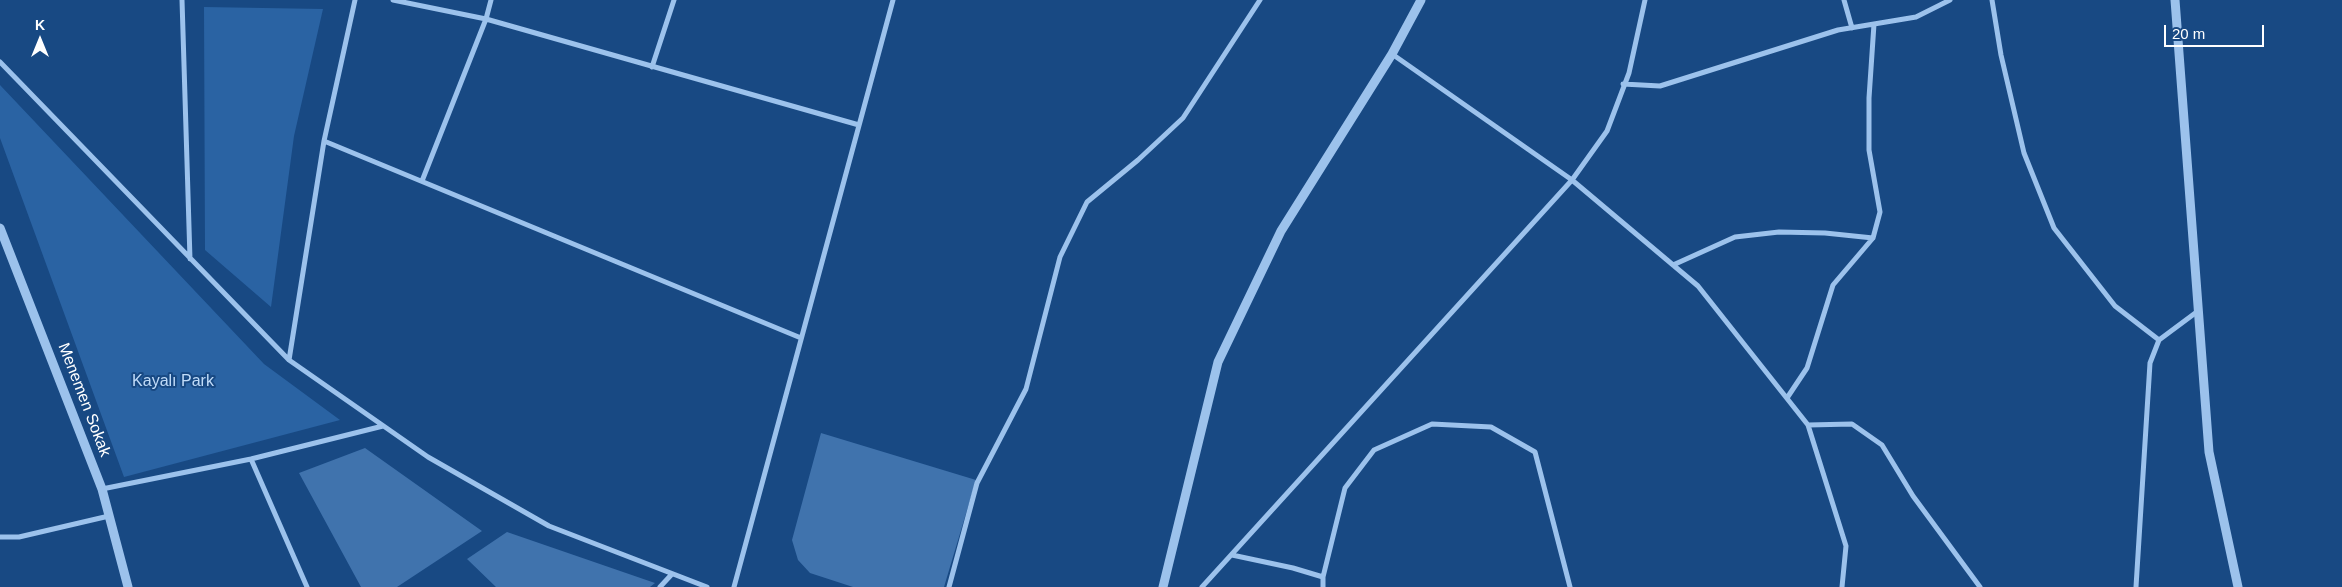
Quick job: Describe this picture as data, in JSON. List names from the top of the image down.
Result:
{
  "streets": {
    "street": ["Menemen Sokak"]
  },
  "parks": ["Kayalı Park"],
  "scale_bar": "20 m",
  "north": "top"
}
